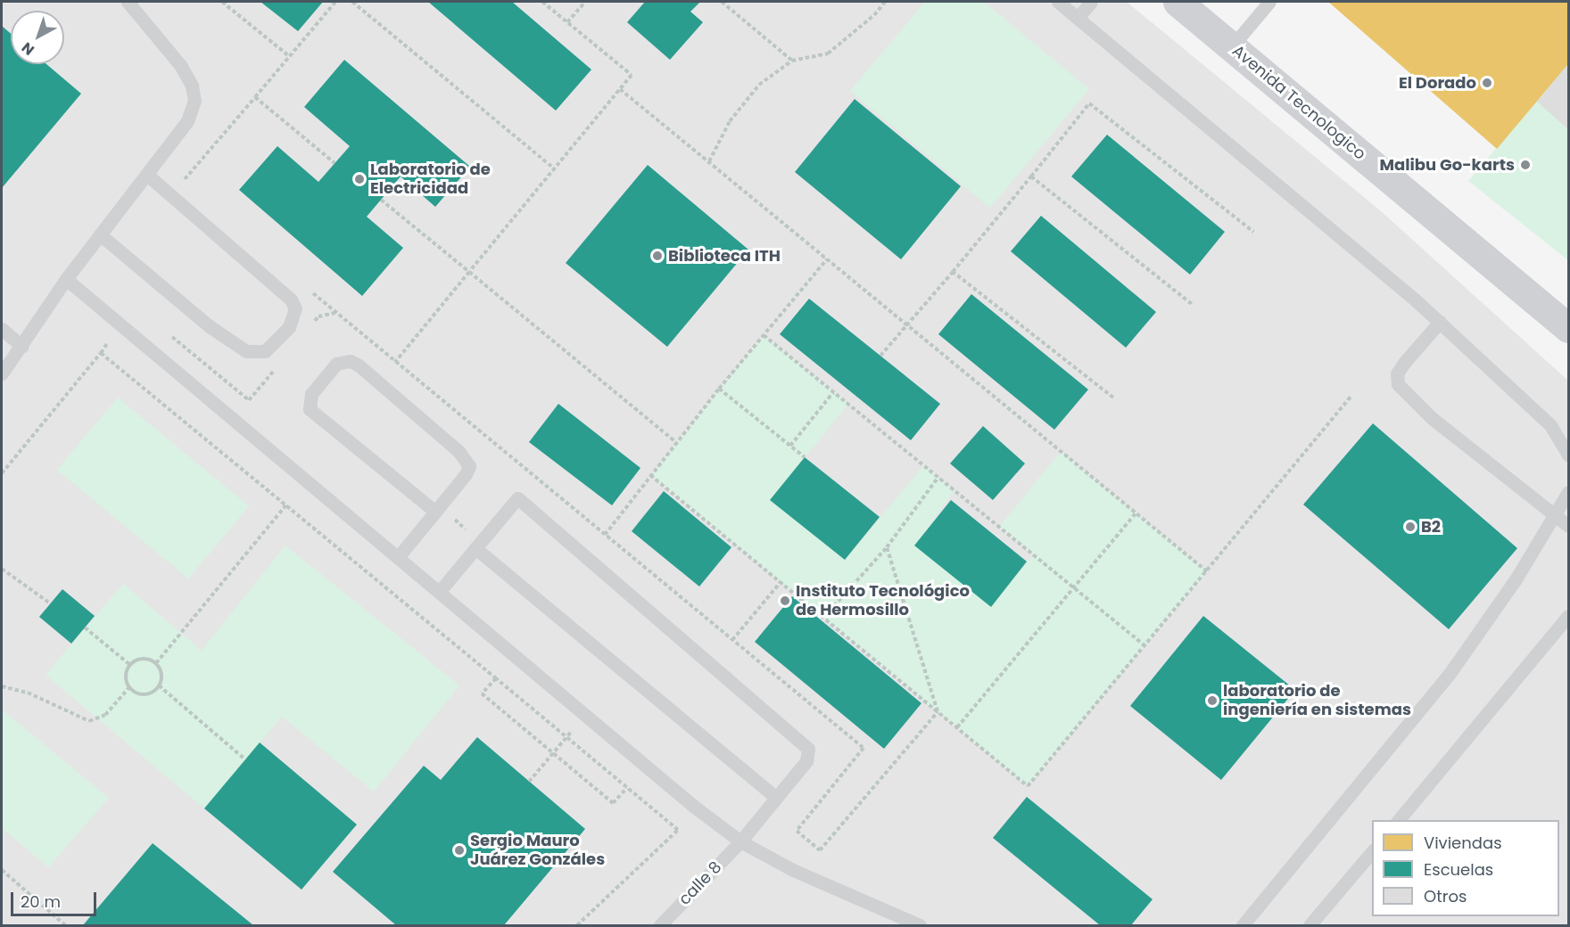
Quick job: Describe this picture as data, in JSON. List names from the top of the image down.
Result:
{
  "streets": {
    "street": ["Avenida Tecnologico"],
    "lane": ["calle 8"]
  },
  "places": [
    "El Dorado",
    "Malibu Go-karts",
    "Laboratorio de Electricidad",
    "Biblioteca ITH",
    "B2",
    "Instituto Tecnológico de Hermosillo",
    "laboratorio de ingeniería en sistemas",
    "Sergio Mauro Juárez Gonzáles"
  ],
  "legend": ["Viviendas", "Escuelas", "Otros"],
  "scale_bar": "20 m",
  "north": "bottom left"
}
